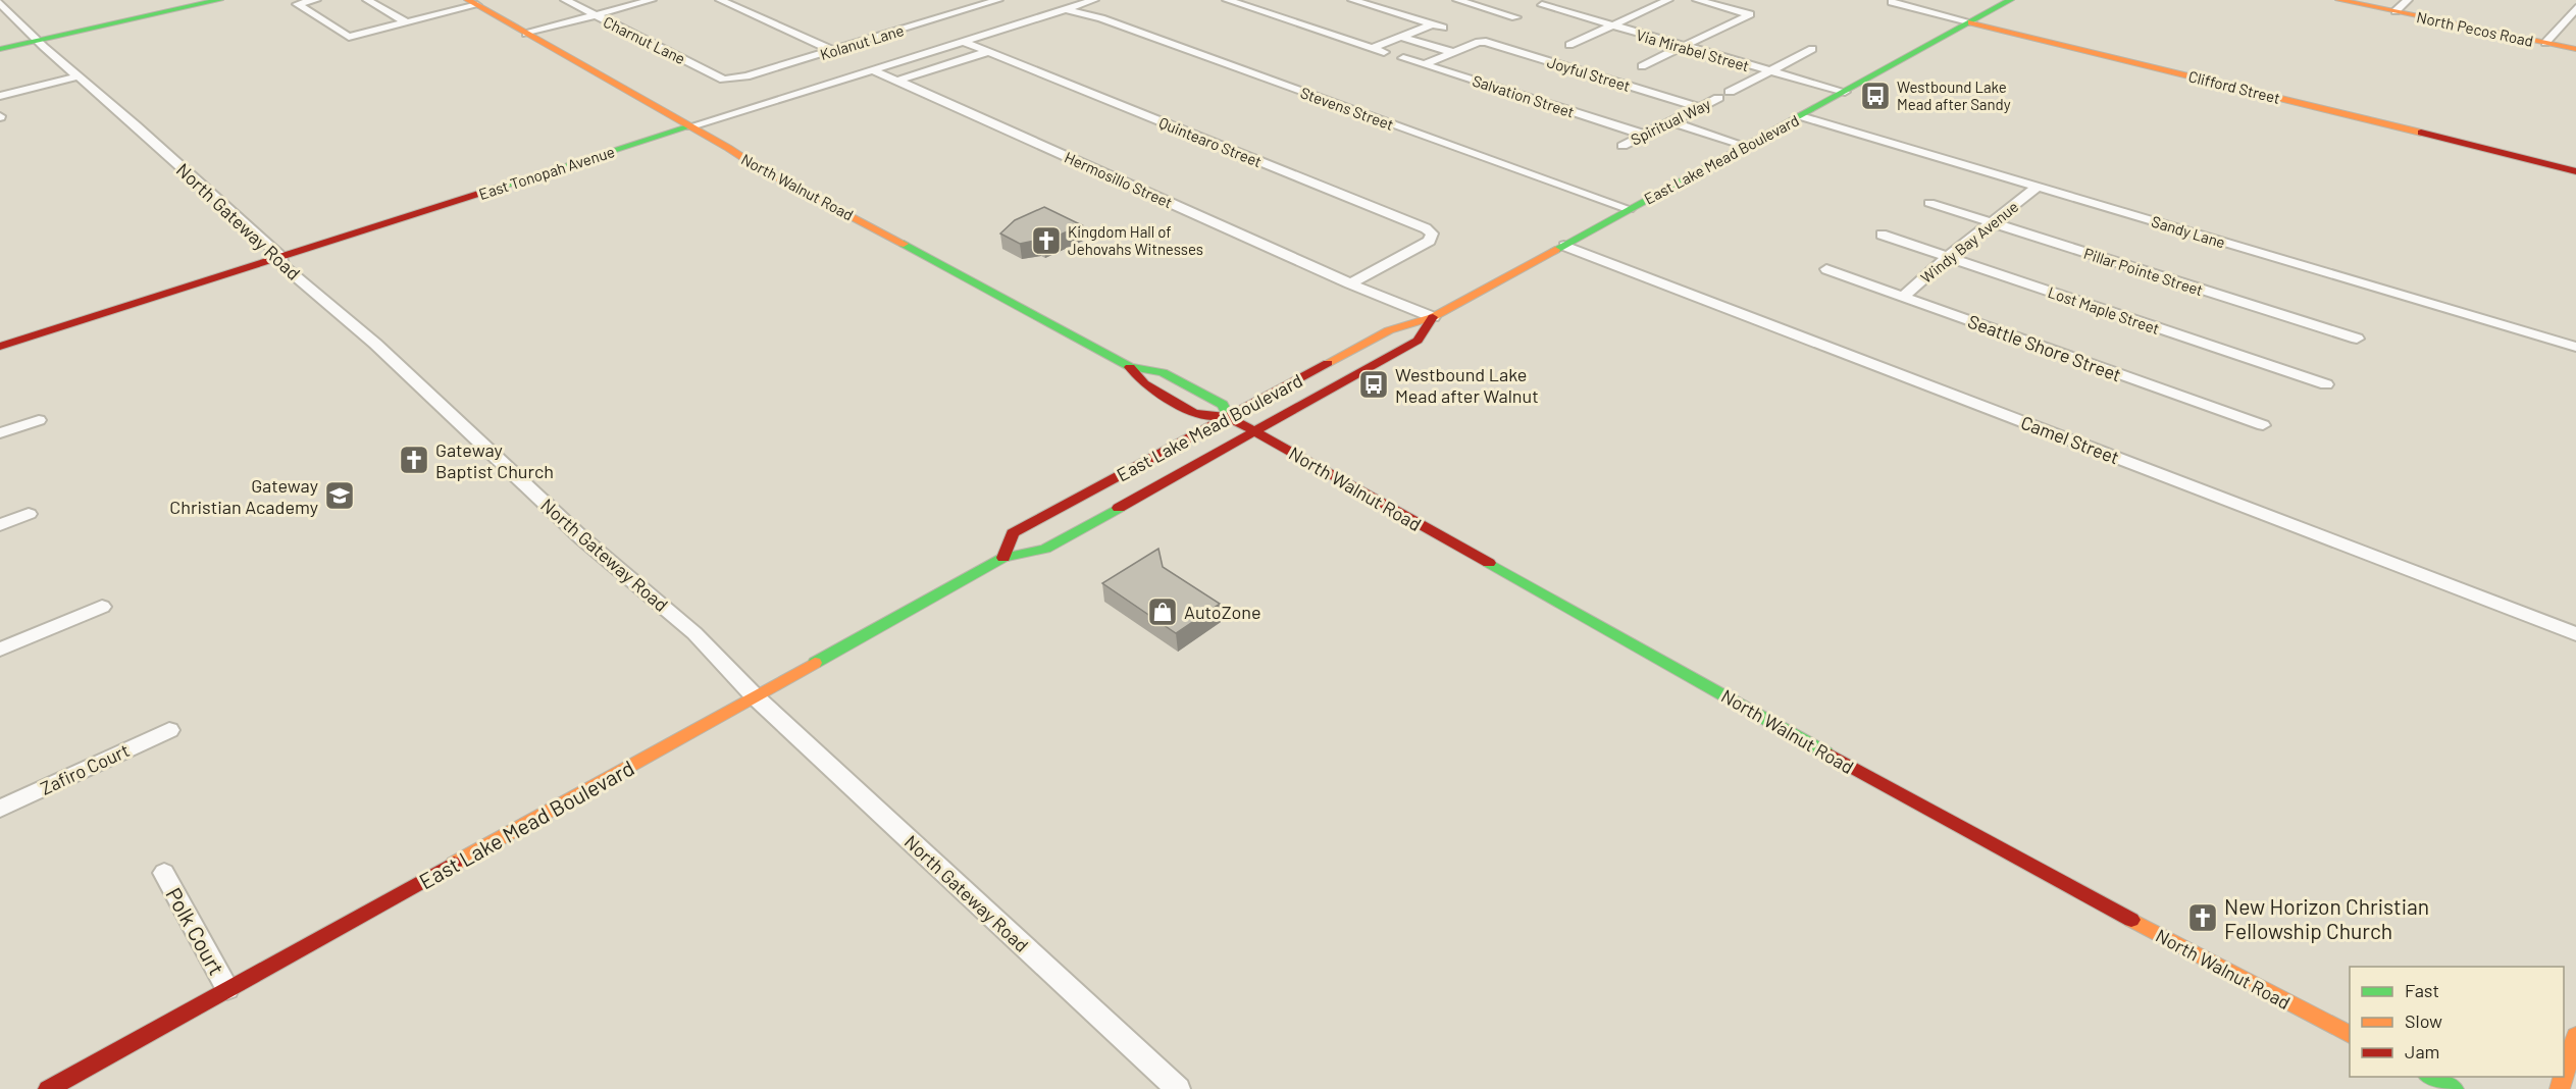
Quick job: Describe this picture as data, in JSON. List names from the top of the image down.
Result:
{
  "streets": {
    "street": [
      "North Pecos Road",
      "Charnut Lane",
      "Kolanut Lane",
      "Via Mirabel Street",
      "Joyful Street",
      "Clifford Street",
      "Salvation Street",
      "Stevens Street",
      "Spiritual Way",
      "Quintearo Street",
      "East Lake Mead Boulevard",
      "East Tonopah Avenue",
      "Hermosillo Street",
      "North Walnut Road",
      "North Gateway Road",
      "Sandy Lane",
      "Windy Bay Avenue",
      "Pillar Pointe Street",
      "Lost Maple Street",
      "Seattle Shore Street",
      "Camel Street",
      "Zafiro Court",
      "Polk Court"
    ]
  },
  "crossings": [
    ["Charnut Lane", "Kolanut Lane"],
    ["Via Mirabel Street", "East Lake Mead Boulevard"],
    ["Joyful Street", "Spiritual Way"],
    ["Clifford Street", "East Lake Mead Boulevard"],
    ["Salvation Street", "Spiritual Way"],
    ["Stevens Street", "East Lake Mead Boulevard"],
    ["Stevens Street", "East Tonopah Avenue"],
    ["Quintearo Street", "East Tonopah Avenue"],
    ["Quintearo Street", "Hermosillo Street"],
    ["East Lake Mead Boulevard", "Hermosillo Street"],
    ["East Lake Mead Boulevard", "North Walnut Road"],
    ["East Lake Mead Boulevard", "North Gateway Road"],
    ["East Lake Mead Boulevard", "Sandy Lane"],
    ["East Lake Mead Boulevard", "Camel Street"],
    ["East Lake Mead Boulevard", "Polk Court"],
    ["East Tonopah Avenue", "Hermosillo Street"],
    ["East Tonopah Avenue", "North Walnut Road"],
    ["East Tonopah Avenue", "North Gateway Road"],
    ["Sandy Lane", "Windy Bay Avenue"],
    ["Windy Bay Avenue", "Pillar Pointe Street"],
    ["Windy Bay Avenue", "Lost Maple Street"],
    ["Windy Bay Avenue", "Seattle Shore Street"]
  ],
  "places": {
    "bus stop": ["Westbound Lake Mead after Sandy", "Westbound Lake Mead after Walnut"],
    "church": ["Kingdom Hall of Jehovahs Witnesses", "Gateway Baptist Church", "New Horizon Christian Fellowship Church"],
    "school or university": ["Gateway Christian Academy"],
    "shop": ["AutoZone"]
  },
  "legend": ["Fast", "Slow", "Jam"]
}
